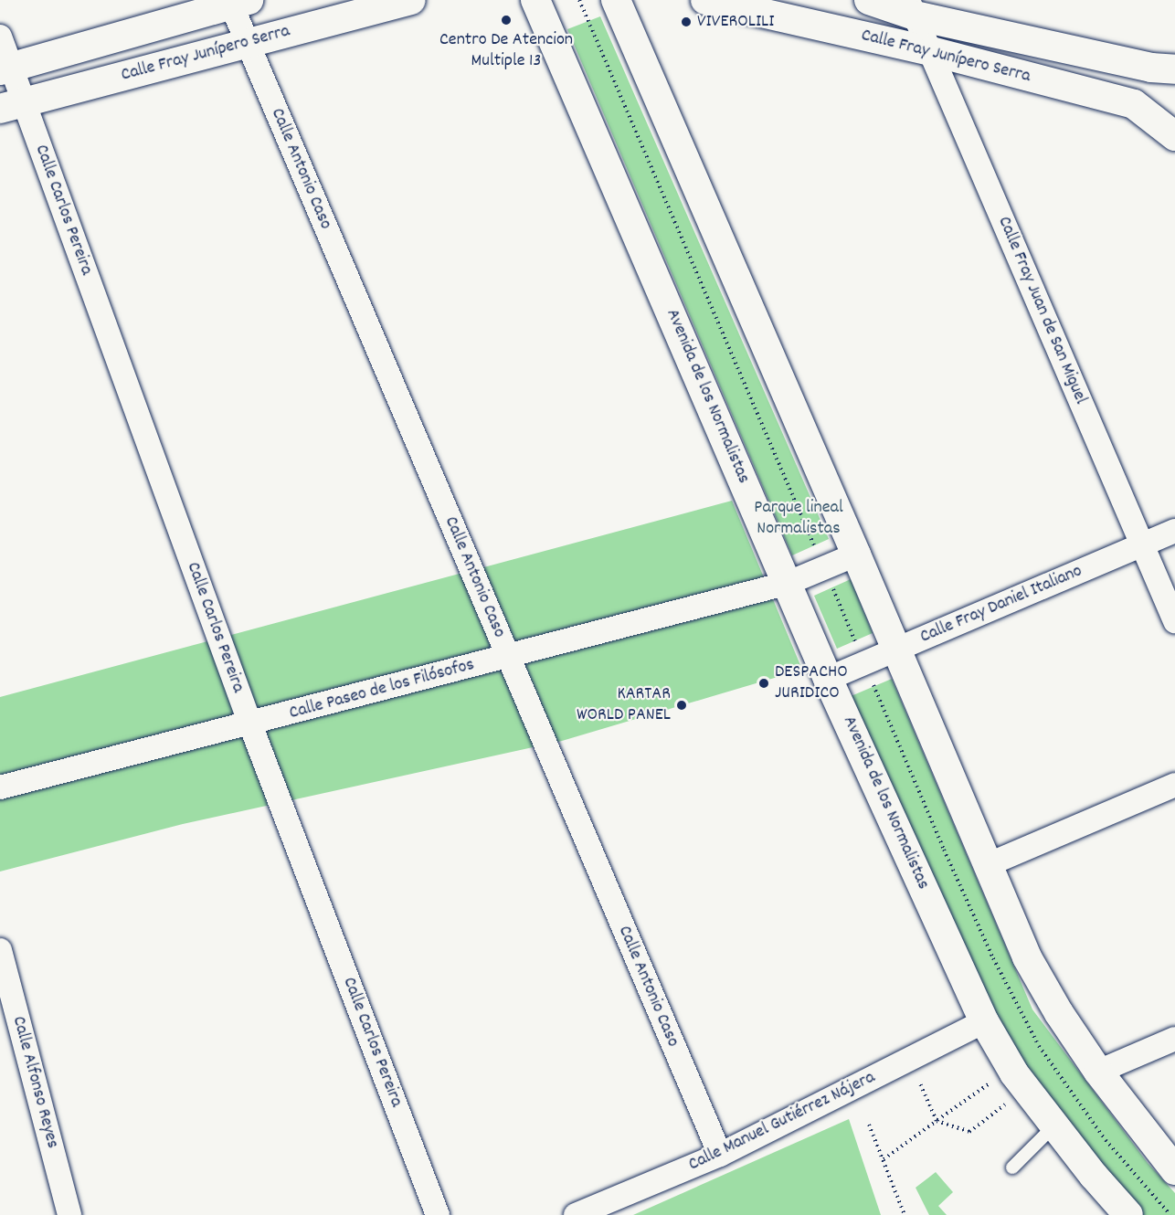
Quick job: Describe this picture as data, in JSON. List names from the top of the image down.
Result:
{
  "streets": {
    "street": [
      "Calle Fray Junípero Serra",
      "Calle Antonio Caso",
      "Calle Carlos Pereira",
      "Calle Fray Juan de San Miguel",
      "Avenida de los Normalistas",
      "Calle Fray Daniel Italiano",
      "Calle Paseo de los Filósofos",
      "Calle Alfonso Reyes",
      "Calle Manuel Gutiérrez Nájera"
    ]
  },
  "crossings": [
    ["Calle Fray Junípero Serra", "Calle Antonio Caso"],
    ["Calle Fray Junípero Serra", "Calle Carlos Pereira"],
    ["Calle Fray Junípero Serra", "Calle Fray Juan de San Miguel"],
    ["Calle Antonio Caso", "Calle Paseo de los Filósofos"],
    ["Calle Antonio Caso", "Calle Manuel Gutiérrez Nájera"],
    ["Calle Carlos Pereira", "Calle Paseo de los Filósofos"],
    ["Calle Fray Juan de San Miguel", "Calle Fray Daniel Italiano"],
    ["Avenida de los Normalistas", "Calle Fray Daniel Italiano"],
    ["Avenida de los Normalistas", "Calle Paseo de los Filósofos"],
    ["Avenida de los Normalistas", "Calle Manuel Gutiérrez Nájera"]
  ],
  "parks": ["Parque lineal Normalistas"],
  "places": [
    "Centro De Atencion Multiple 13",
    "VIVEROLILI",
    "DESPACHO JURIDICO",
    "KARTAR WORLD PANEL"
  ]
}
